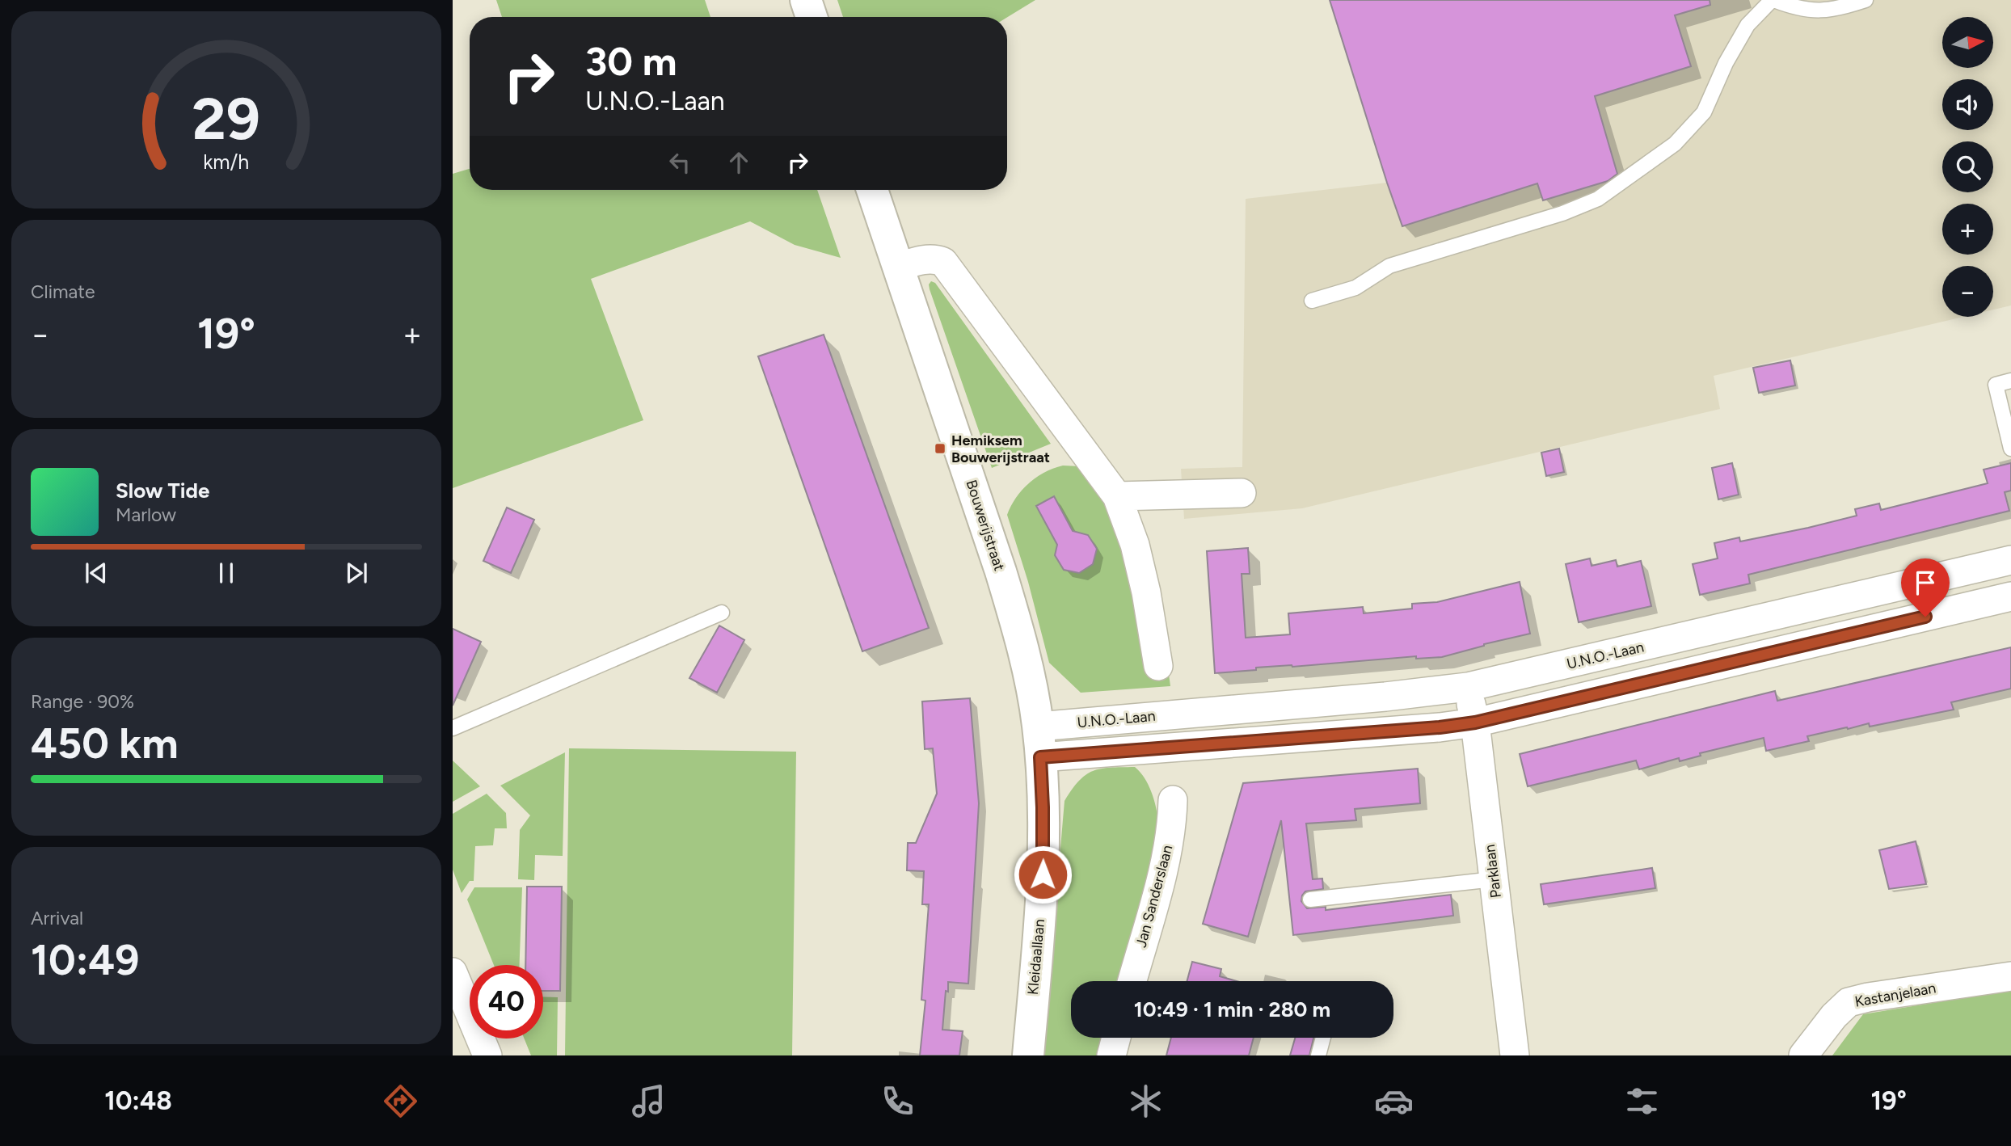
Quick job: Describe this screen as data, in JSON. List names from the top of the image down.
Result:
{
  "streets": {
    "street": [
      "Bouwerijstraat",
      "U.N.O.-Laan",
      "Parklaan",
      "Jan Sanderslaan",
      "Kleidaallaan",
      "Kastanjelaan"
    ]
  },
  "crossings": [
    ["Bouwerijstraat", "U.N.O.-Laan"],
    ["Bouwerijstraat", "Kleidaallaan"],
    ["U.N.O.-Laan", "Parklaan"]
  ],
  "places": {
    "transit": ["Hemiksem Bouwerijstraat"]
  },
  "north": "right",
  "page": {
    "map_buttons": ["+", "−"],
    "turn": ["30 m", "U.N.O.-Laan"],
    "tile": [
      "Climate",
      ["Range · 90%", "450 km"],
      ["Arrival", "10:49"]
    ],
    "heat": ["−", "19°", "+"],
    "song": ["Slow Tide", "Marlow"],
    "limit": "40",
    "trip": "10:49 · 1 min · 280 m",
    "tabs": ["10:48", "19°"],
    "gauge": ["29", "km/h"]
  }
}
